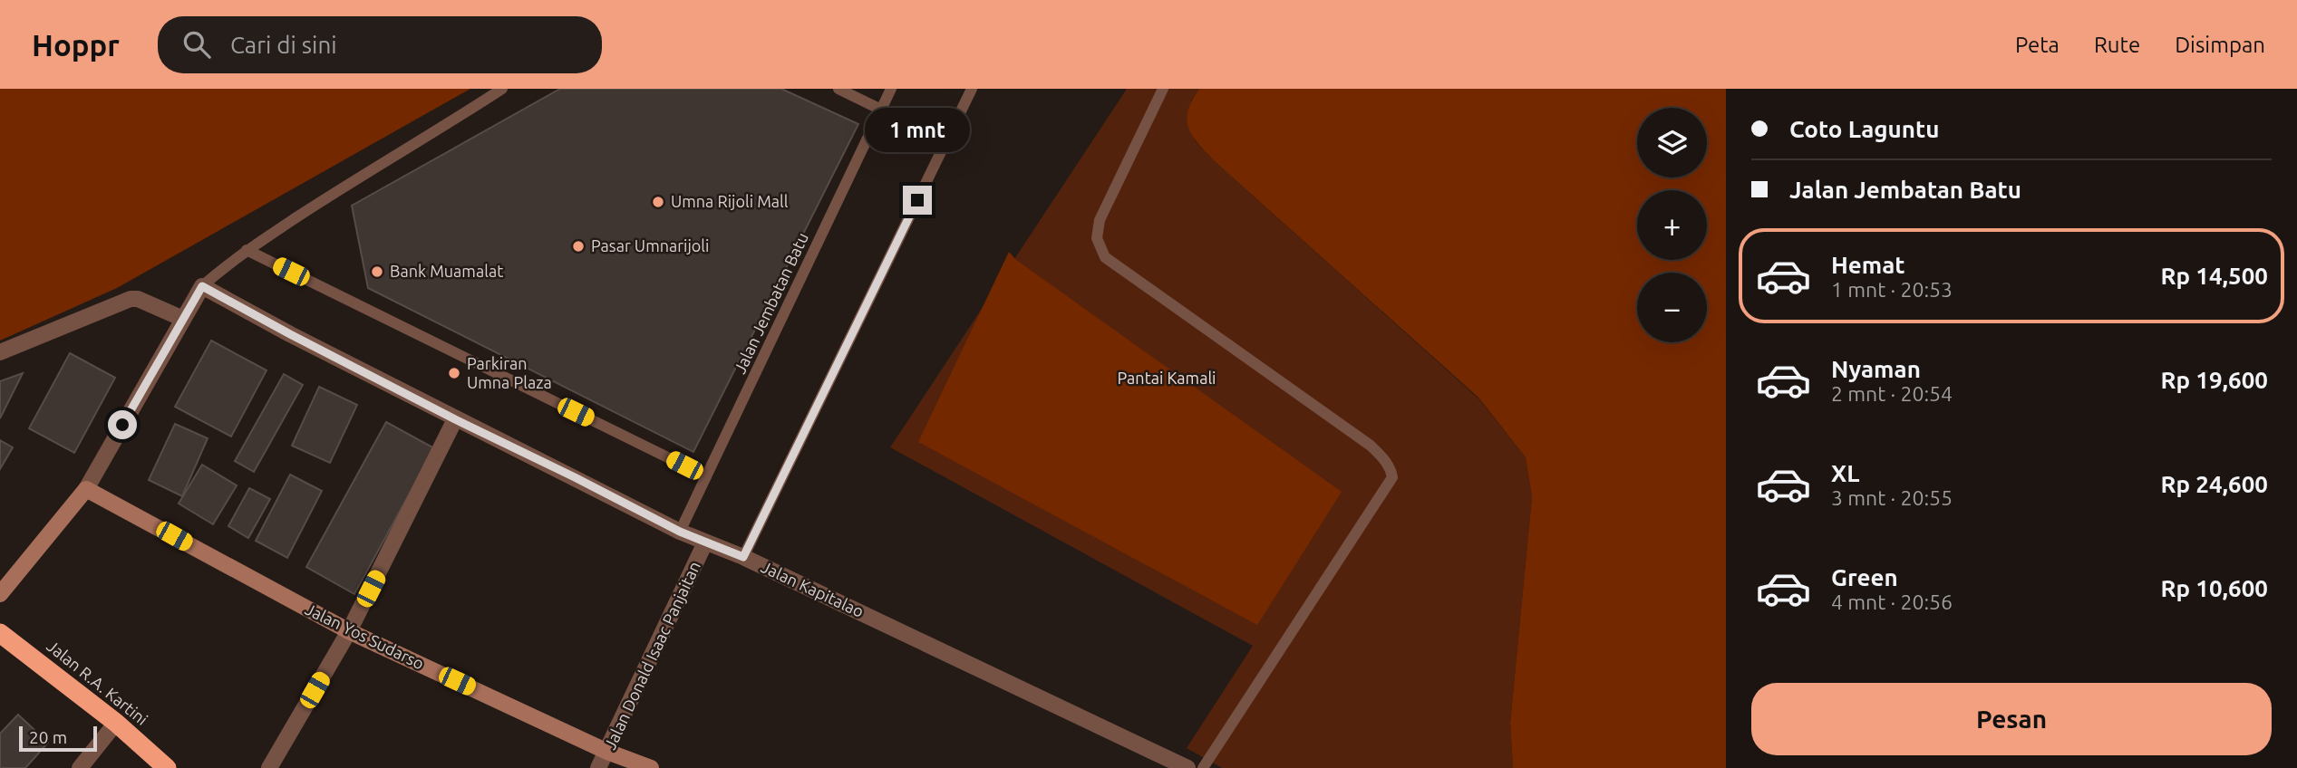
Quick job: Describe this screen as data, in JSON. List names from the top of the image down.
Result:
{
  "streets": {
    "highway": ["Jalan R.A. Kartini"],
    "street": ["Jalan Kapitalao", "Jalan Yos Sudarso", "Jalan Donald Isaac Panjaitan"],
    "lane": ["Jalan Jembatan Batu"]
  },
  "crossings": [
    ["Jalan Jembatan Batu", "Jalan Kapitalao"],
    ["Jalan Kapitalao", "Jalan Donald Isaac Panjaitan"],
    ["Jalan Yos Sudarso", "Jalan Donald Isaac Panjaitan"]
  ],
  "parks": ["Pantai Kamali"],
  "places": [
    "Umna Rijoli Mall",
    "Pasar Umnarijoli",
    "Bank Muamalat",
    "Parkiran Umna Plaza"
  ],
  "scale_bar": "20 m",
  "page": {
    "header": "Hoppr",
    "search": "Cari di sini",
    "nav": ["Peta", "Rute", "Disimpan"],
    "banner": ["Coto Laguntu", "Jalan Jembatan Batu"],
    "map_buttons": ["+", "−"],
    "bubble": "1 mnt",
    "list": [
      {
        "name": "Hemat",
        "note": "1 mnt · 20:53",
        "value": "Rp 14,500"
      },
      {
        "name": "Nyaman",
        "note": "2 mnt · 20:54",
        "value": "Rp 19,600"
      },
      {
        "name": "XL",
        "note": "3 mnt · 20:55",
        "value": "Rp 24,600"
      },
      {
        "name": "Green",
        "note": "4 mnt · 20:56",
        "value": "Rp 10,600"
      }
    ],
    "buttons": "Pesan",
    "scale": "20 m"
  }
}
